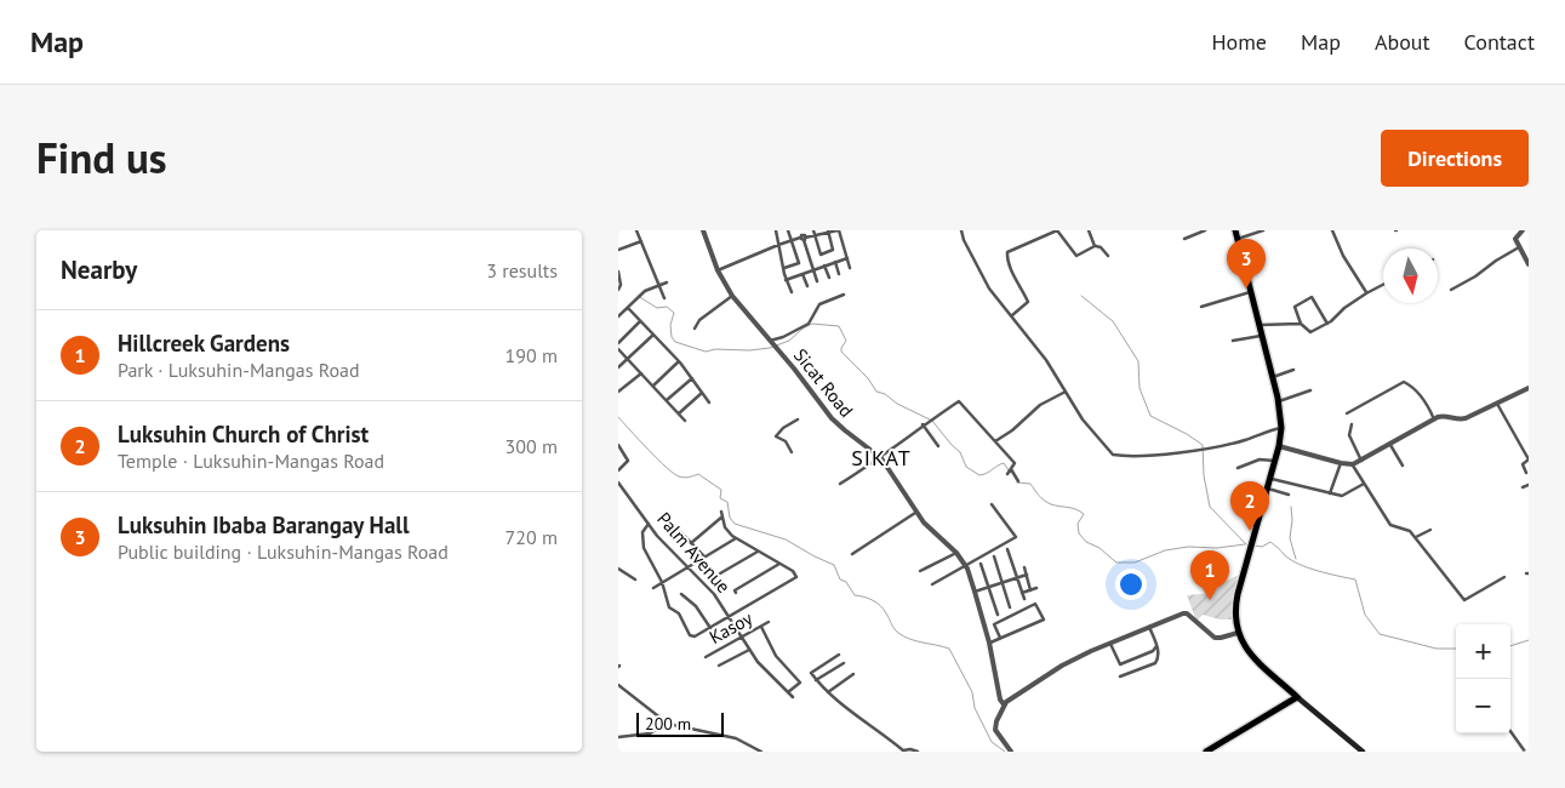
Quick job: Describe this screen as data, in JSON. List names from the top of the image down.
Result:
{
  "streets": {
    "street": ["Sicat Road", "Palm Avenue", "Kasoy"]
  },
  "crossings": [
    ["Palm Avenue", "Kasoy"]
  ],
  "districts": ["SIKAT"],
  "scale_bar": "200 m",
  "north": "bottom",
  "page": {
    "header": "Map",
    "nav": [
      "Home",
      "Map",
      "About",
      "Contact"
    ],
    "title": "Find us",
    "buttons": "Directions",
    "heading": ["Nearby", "3 results"],
    "pins": ["3", "2", "1"],
    "list": [
      {
        "mark": "1",
        "name": "Hillcreek Gardens",
        "note": "Park · Luksuhin-Mangas Road",
        "value": "190 m"
      },
      {
        "mark": "2",
        "name": "Luksuhin Church of Christ",
        "note": "Temple · Luksuhin-Mangas Road",
        "value": "300 m"
      },
      {
        "mark": "3",
        "name": "Luksuhin Ibaba Barangay Hall",
        "note": "Public building · Luksuhin-Mangas Road",
        "value": "720 m"
      }
    ],
    "map_buttons": ["+", "−"],
    "scale": "200 m"
  }
}
